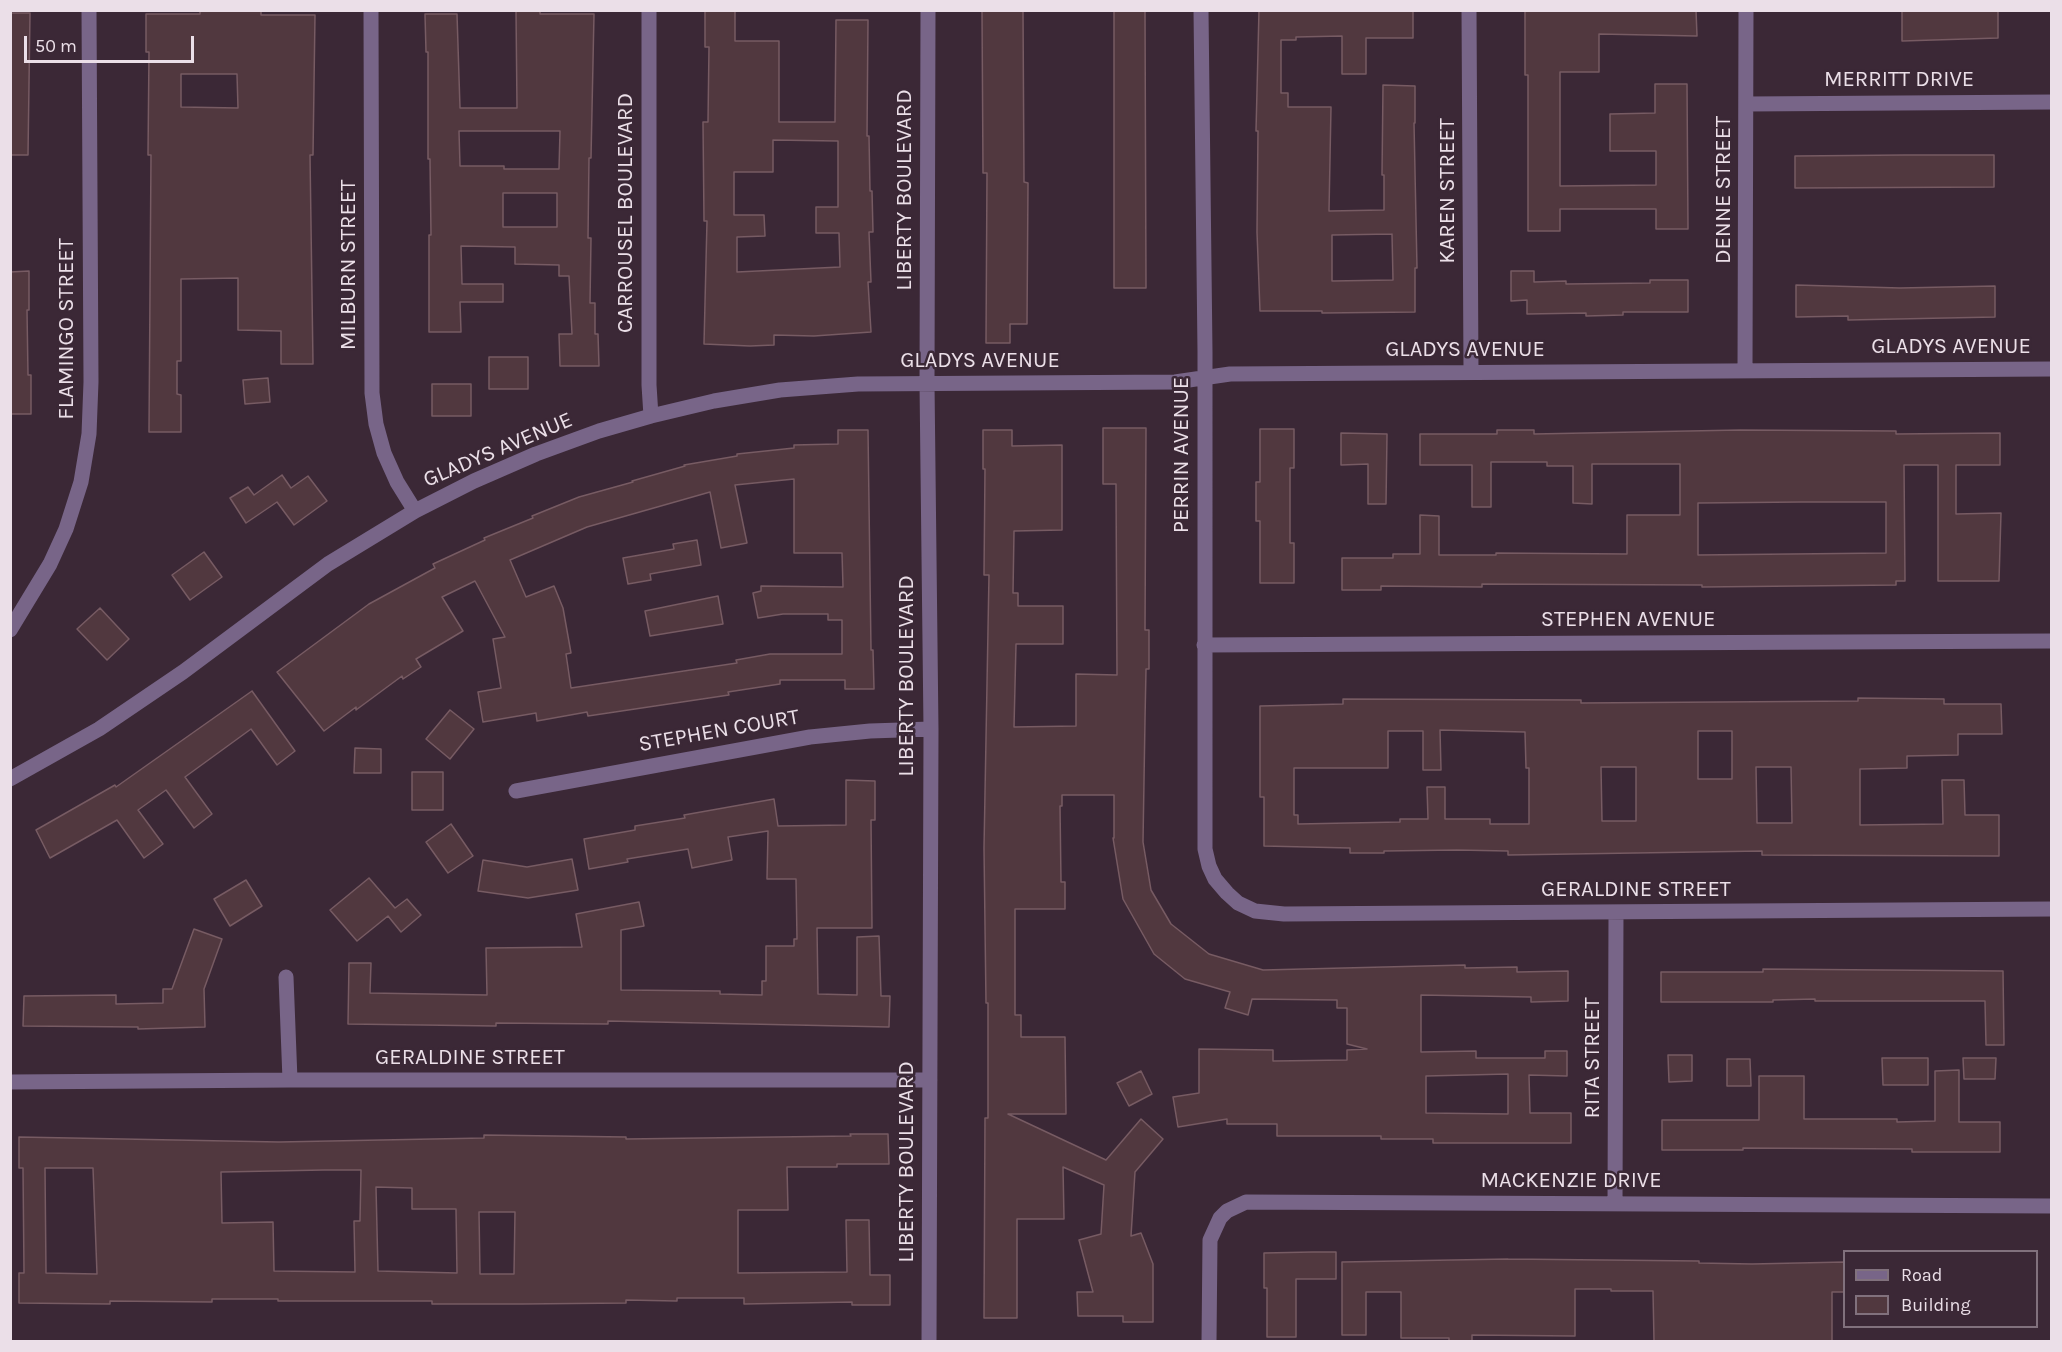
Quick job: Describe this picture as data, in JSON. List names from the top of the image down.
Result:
{
  "streets": {
    "street": [
      "MERRITT DRIVE",
      "LIBERTY BOULEVARD",
      "DENNE STREET",
      "KAREN STREET",
      "CARROUSEL BOULEVARD",
      "MILBURN STREET",
      "FLAMINGO STREET",
      "GLADYS AVENUE",
      "PERRIN AVENUE",
      "STEPHEN AVENUE",
      "STEPHEN COURT",
      "GERALDINE STREET",
      "RITA STREET",
      "MACKENZIE DRIVE"
    ]
  },
  "crossings": [
    ["MERRITT DRIVE", "DENNE STREET"],
    ["LIBERTY BOULEVARD", "GLADYS AVENUE"],
    ["LIBERTY BOULEVARD", "STEPHEN COURT"],
    ["LIBERTY BOULEVARD", "GERALDINE STREET"],
    ["DENNE STREET", "GLADYS AVENUE"],
    ["KAREN STREET", "GLADYS AVENUE"],
    ["CARROUSEL BOULEVARD", "GLADYS AVENUE"],
    ["MILBURN STREET", "GLADYS AVENUE"],
    ["GLADYS AVENUE", "PERRIN AVENUE"],
    ["PERRIN AVENUE", "STEPHEN AVENUE"],
    ["PERRIN AVENUE", "GERALDINE STREET"],
    ["GERALDINE STREET", "RITA STREET"],
    ["RITA STREET", "MACKENZIE DRIVE"]
  ],
  "legend": ["Road", "Building"],
  "scale_bar": "50 m"
}
